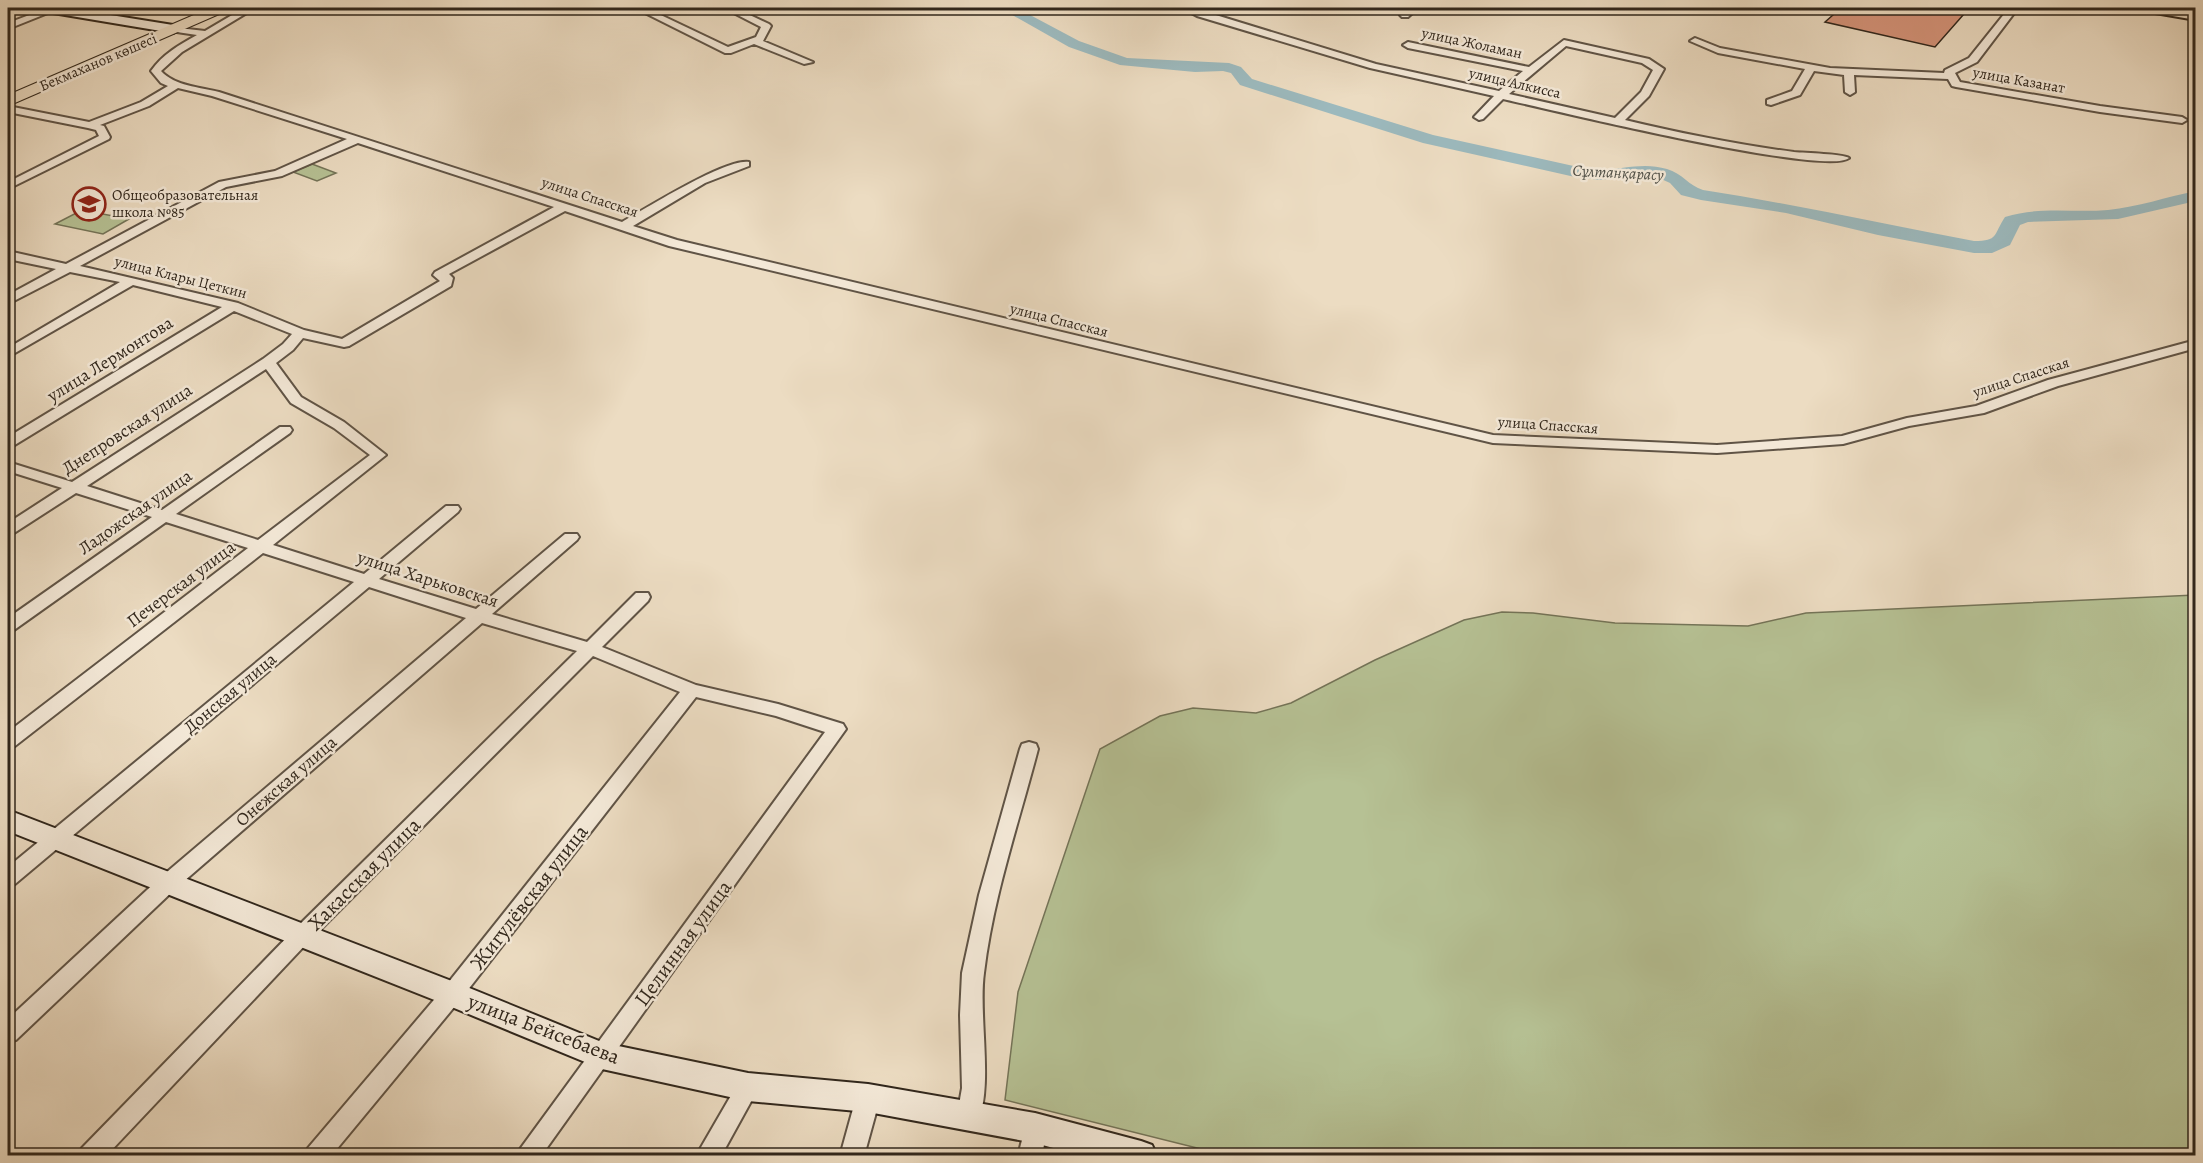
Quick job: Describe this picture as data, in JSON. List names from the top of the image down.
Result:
{
  "streets": {
    "main road": ["Бекмаханов көшесі"],
    "street": [
      "улица Жоламан",
      "улица Казанат",
      "улица Алкисса",
      "улица Спасская",
      "улица Клары Цеткин",
      "улица Лермонтова",
      "Днепровская улица",
      "Ладожская улица",
      "улица Харьковская",
      "Печерская улица",
      "Донская улица",
      "Онежская улица",
      "Хакасская улица",
      "Жигулёвская улица",
      "Целинная улица",
      "улица Бейсебаева"
    ]
  },
  "crossings": [
    ["улица Спасская", "улица Клары Цеткин"],
    ["улица Клары Цеткин", "улица Лермонтова"],
    ["улица Клары Цеткин", "Днепровская улица"],
    ["Днепровская улица", "улица Харьковская"],
    ["Днепровская улица", "Печерская улица"],
    ["Ладожская улица", "улица Харьковская"],
    ["улица Харьковская", "Печерская улица"],
    ["улица Харьковская", "Донская улица"],
    ["улица Харьковская", "Онежская улица"],
    ["улица Харьковская", "Хакасская улица"],
    ["улица Харьковская", "Жигулёвская улица"],
    ["улица Харьковская", "Целинная улица"],
    ["Донская улица", "улица Бейсебаева"],
    ["Онежская улица", "улица Бейсебаева"],
    ["Хакасская улица", "улица Бейсебаева"],
    ["Жигулёвская улица", "улица Бейсебаева"],
    ["Целинная улица", "улица Бейсебаева"]
  ],
  "water": ["Сұлтанқарасу"],
  "places": {
    "school or university": ["Общеобразовательная школа №85"]
  }
}
